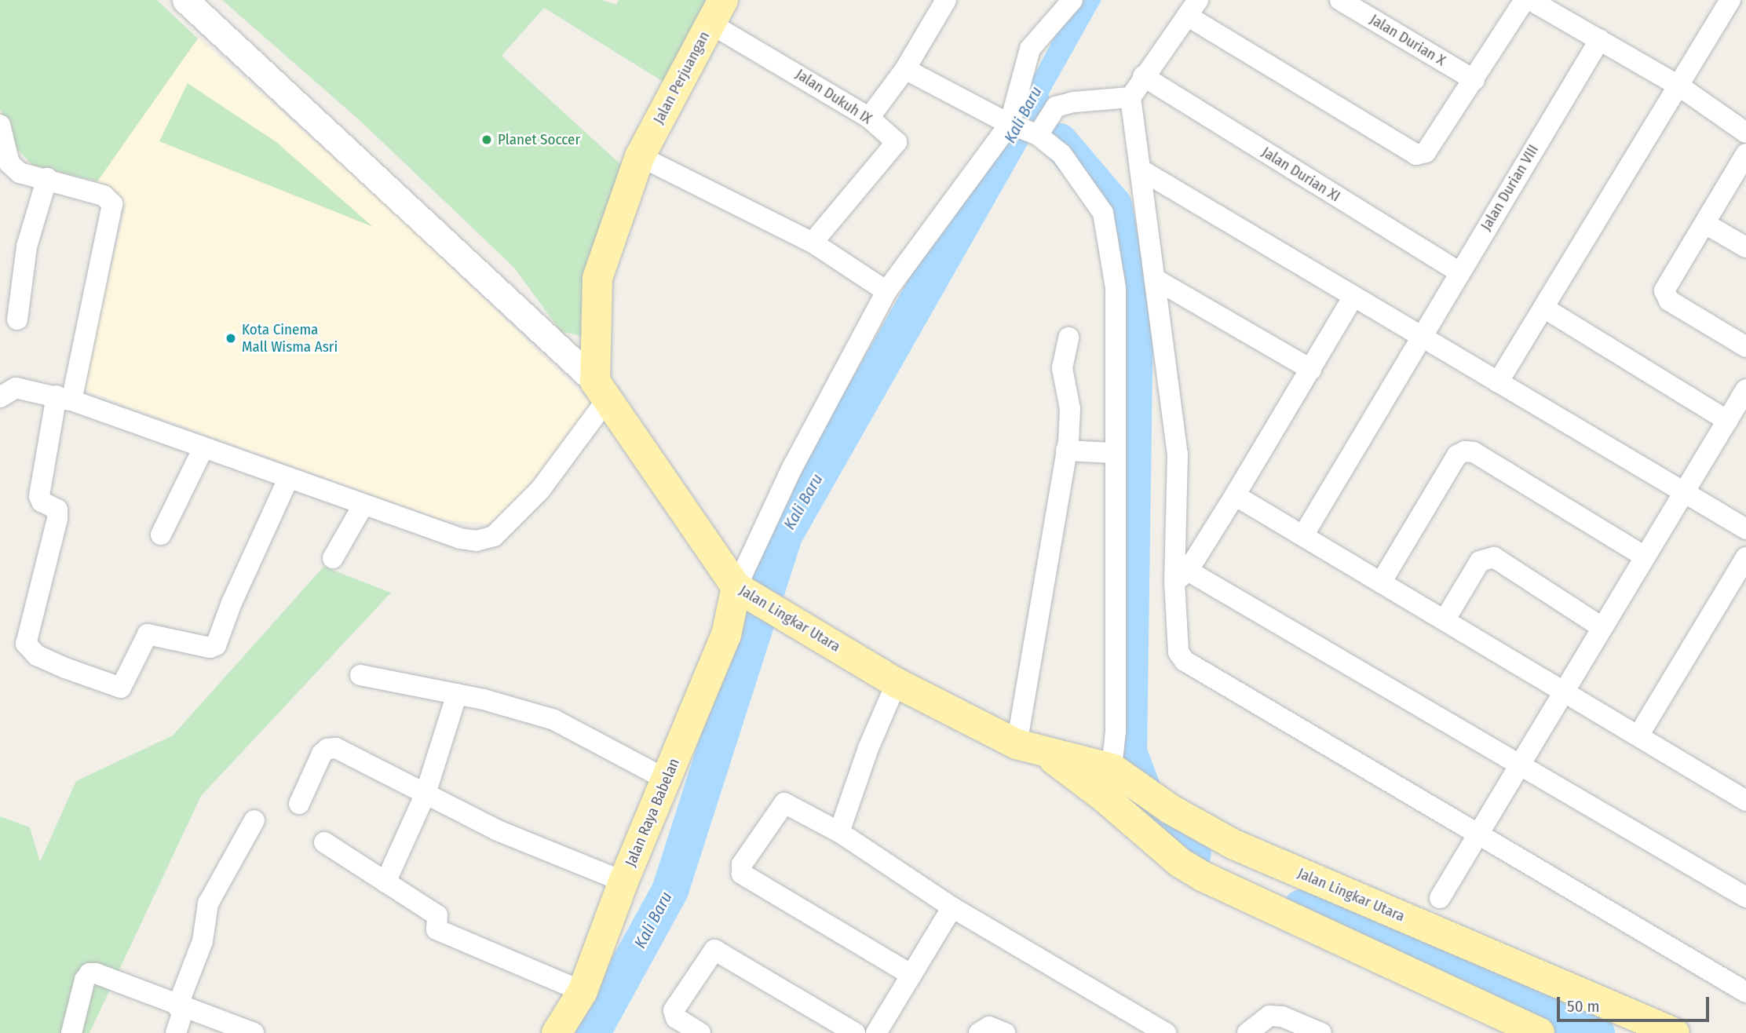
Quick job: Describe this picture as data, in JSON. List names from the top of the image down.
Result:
{
  "streets": {
    "main road": ["Jalan Perjuangan", "Jalan Lingkar Utara", "Jalan Raya Babelan"],
    "street": [
      "Jalan Durian X",
      "Jalan Dukuh IX",
      "Jalan Durian XI",
      "Jalan Durian VIII"
    ]
  },
  "crossings": [
    ["Jalan Perjuangan", "Jalan Dukuh IX"],
    ["Jalan Perjuangan", "Jalan Lingkar Utara"],
    ["Jalan Durian XI", "Jalan Durian VIII"],
    ["Jalan Lingkar Utara", "Jalan Raya Babelan"]
  ],
  "water": ["Kali Baru"],
  "places": ["Planet Soccer", "Kota Cinema Mall Wisma Asri"],
  "scale_bar": "50 m"
}
